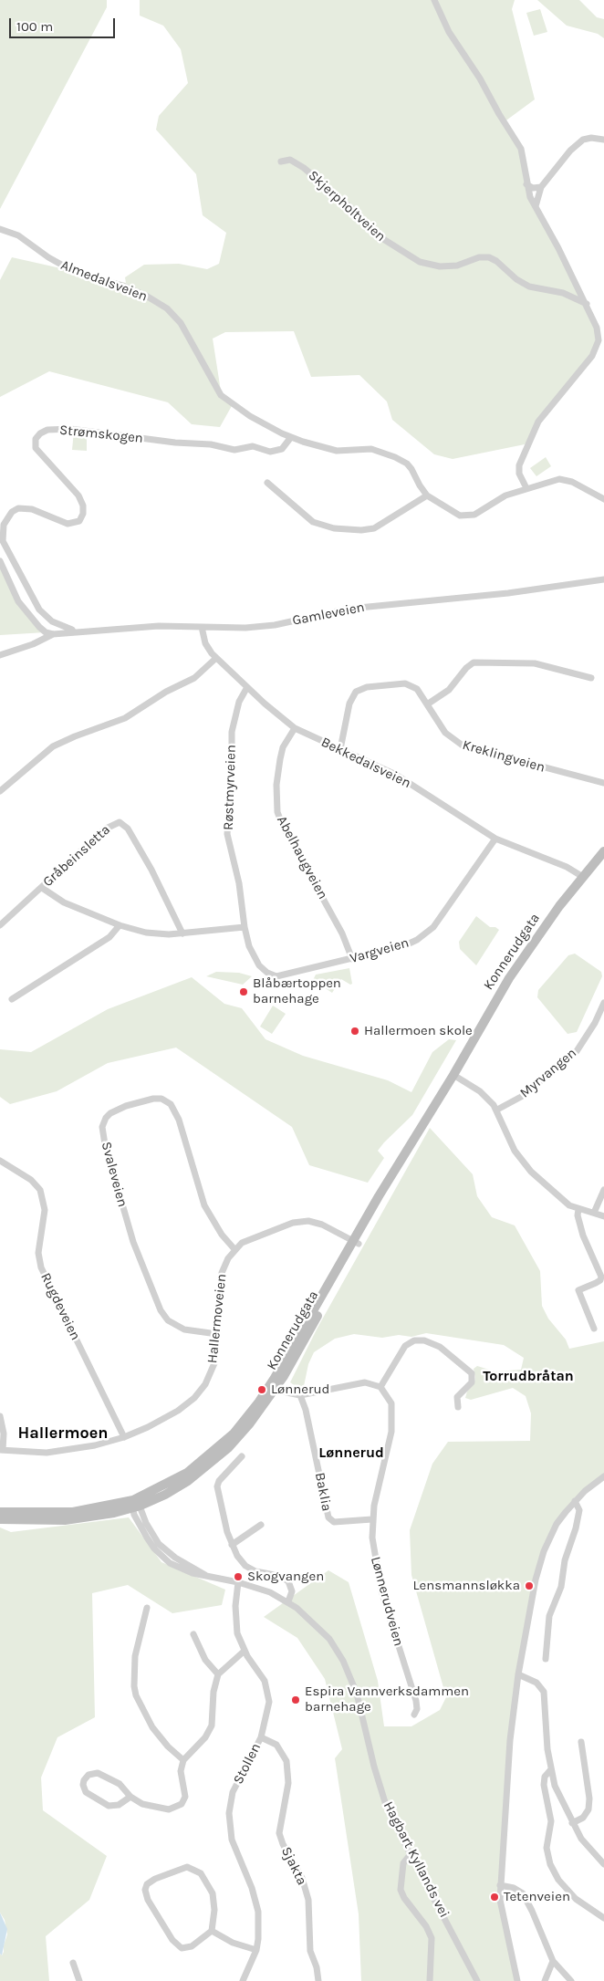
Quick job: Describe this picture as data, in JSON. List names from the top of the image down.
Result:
{
  "streets": {
    "main road": ["Konnerudgata"],
    "street": [
      "Skjerpholtveien",
      "Almedalsveien",
      "Strømskogen",
      "Gamleveien",
      "Kreklingveien",
      "Bekkedalsveien",
      "Røstmyrveien",
      "Gråbeinsletta",
      "Abelhaugveien",
      "Vargveien",
      "Myrvangen",
      "Svaleveien",
      "Rugdeveien",
      "Hallermoveien",
      "Baklia",
      "Lønnerudveien",
      "Stollen",
      "Hagbart Kyllands vei",
      "Sjakta"
    ]
  },
  "crossings": [
    ["Almedalsveien", "Strømskogen"],
    ["Strømskogen", "Gamleveien"],
    ["Gamleveien", "Bekkedalsveien"],
    ["Kreklingveien", "Bekkedalsveien"],
    ["Bekkedalsveien", "Røstmyrveien"],
    ["Bekkedalsveien", "Abelhaugveien"],
    ["Bekkedalsveien", "Vargveien"],
    ["Bekkedalsveien", "Konnerudgata"],
    ["Røstmyrveien", "Vargveien"],
    ["Abelhaugveien", "Vargveien"],
    ["Konnerudgata", "Hallermoveien"],
    ["Konnerudgata", "Hagbart Kyllands vei"],
    ["Svaleveien", "Hallermoveien"],
    ["Rugdeveien", "Hallermoveien"],
    ["Baklia", "Lønnerudveien"],
    ["Stollen", "Hagbart Kyllands vei"],
    ["Stollen", "Sjakta"]
  ],
  "districts": ["Torrudbråtan", "Hallermoen", "Lønnerud"],
  "places": [
    "Blåbærtoppen barnehage",
    "Hallermoen skole",
    "Lønnerud",
    "Skogvangen",
    "Lensmannsløkka",
    "Espira Vannverksdammen barnehage",
    "Tetenveien"
  ],
  "scale_bar": "100 m"
}
